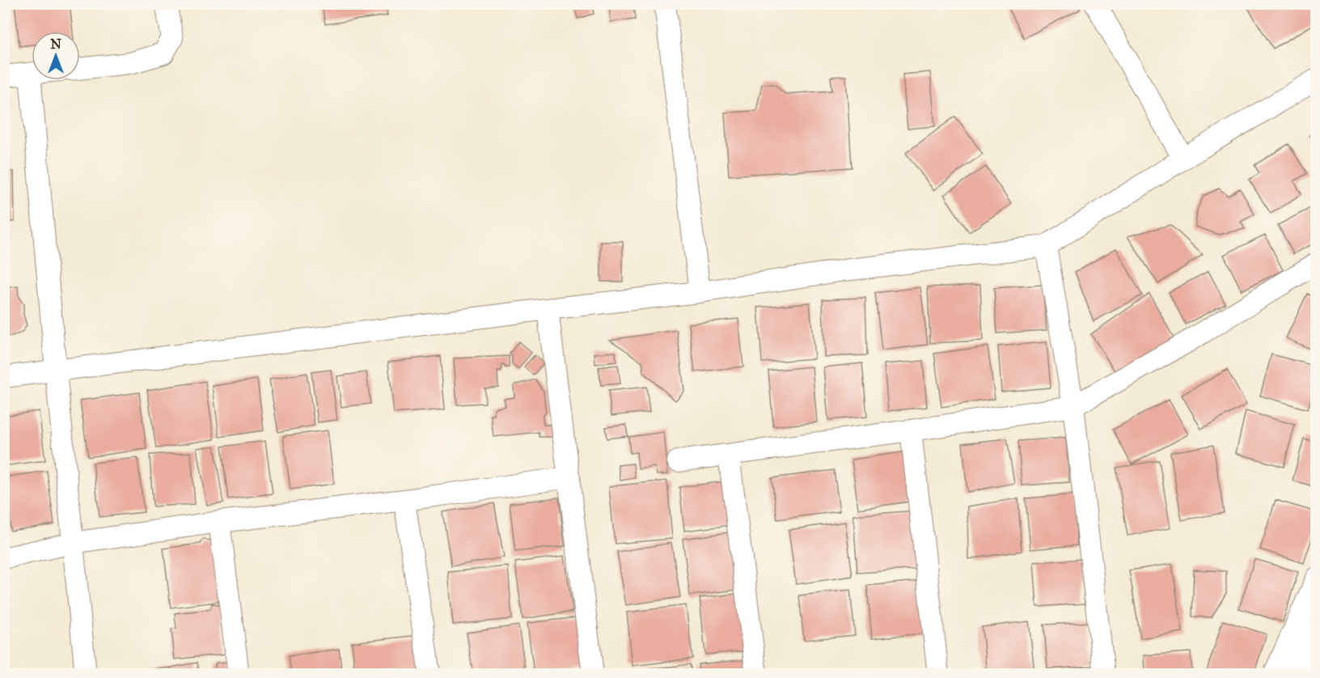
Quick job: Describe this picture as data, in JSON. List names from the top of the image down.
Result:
{
  "north": "top"
}
